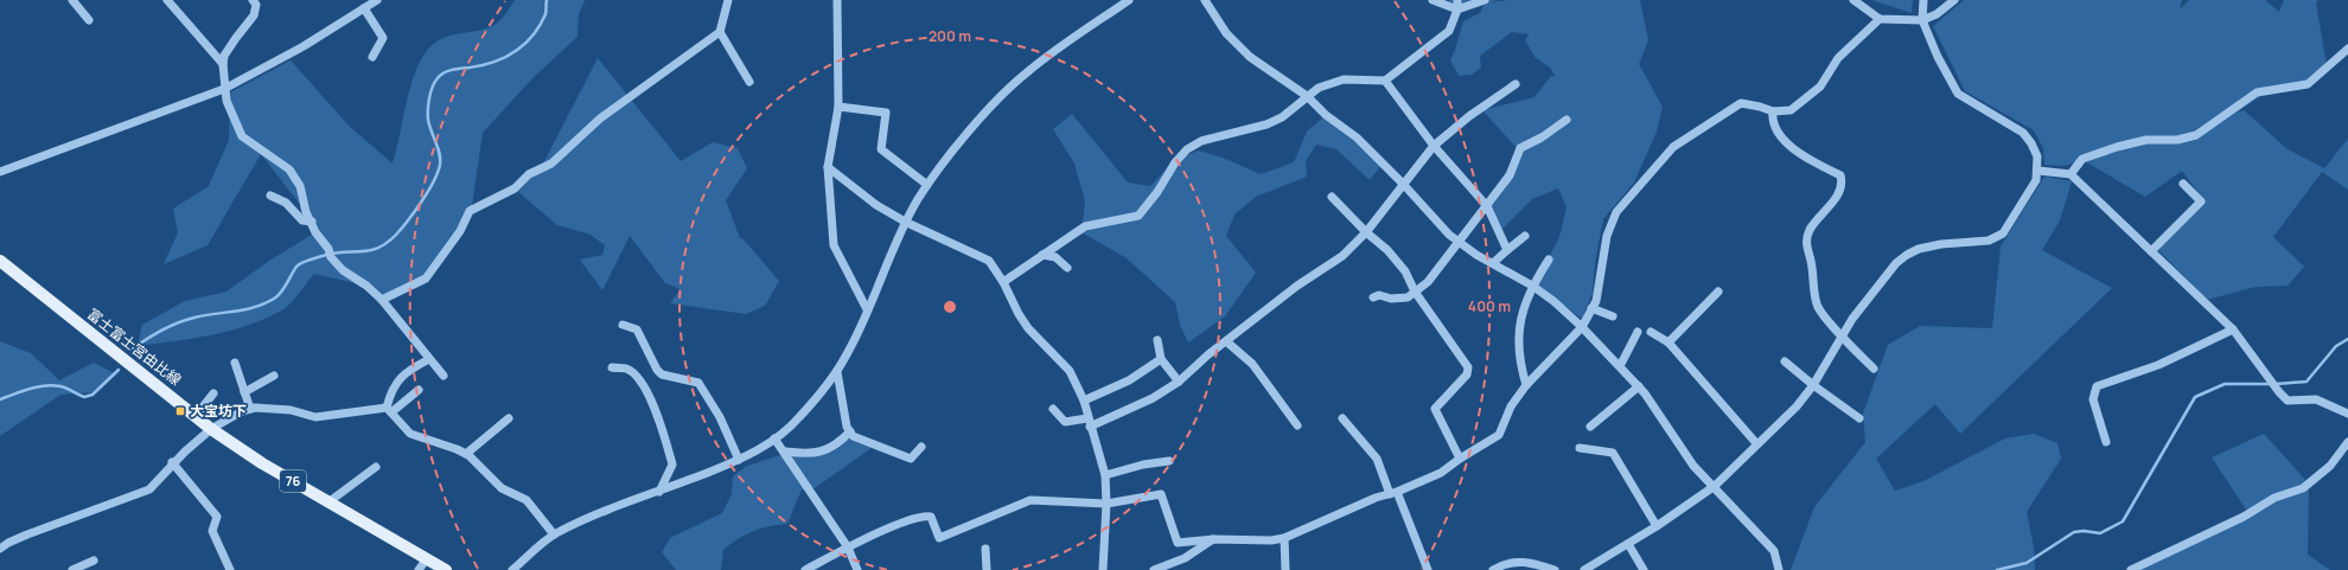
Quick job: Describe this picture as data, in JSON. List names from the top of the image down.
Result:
{
  "streets": {
    "main road": ["富士富士宮由比線", "76"]
  },
  "places": {
    "transit": ["大宝坊下"]
  },
  "rings": ["200 m", "400 m"]
}
